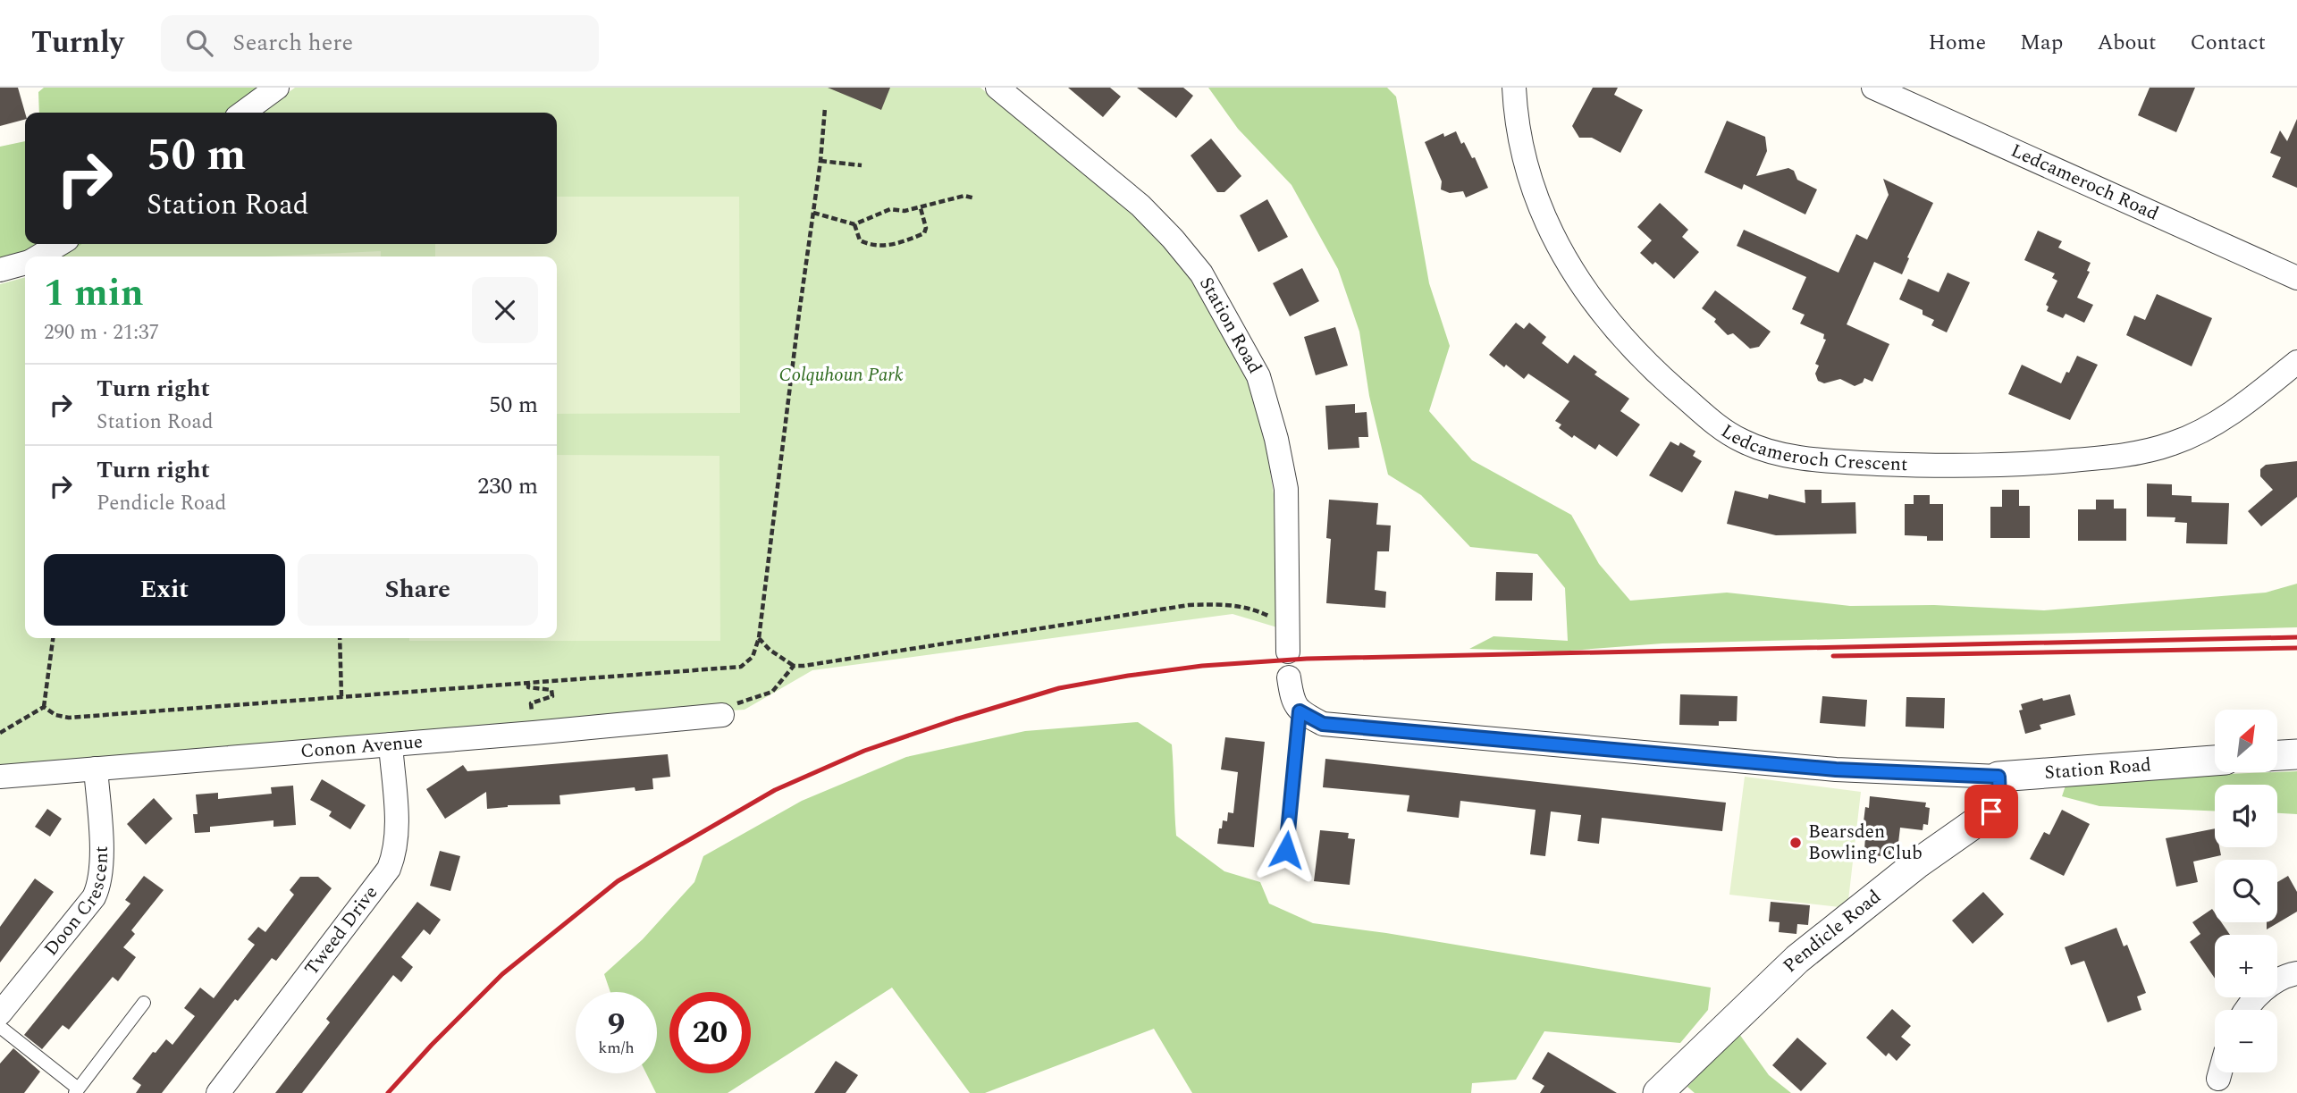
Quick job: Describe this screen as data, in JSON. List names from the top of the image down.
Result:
{
  "streets": {
    "street": [
      "Ledcameroch Road",
      "Station Road",
      "Ledcameroch Crescent",
      "Conon Avenue",
      "Doon Crescent",
      "Tweed Drive",
      "Pendicle Road"
    ]
  },
  "crossings": [
    ["Station Road", "Pendicle Road"],
    ["Conon Avenue", "Doon Crescent"],
    ["Conon Avenue", "Tweed Drive"]
  ],
  "parks": ["Colquhoun Park"],
  "places": ["Bearsden Bowling Club"],
  "north": "top right",
  "page": {
    "header": "Turnly",
    "search": "Search here",
    "nav": [
      "Home",
      "Map",
      "About",
      "Contact"
    ],
    "turn": ["50 m", "Station Road"],
    "heading": ["1 min", "290 m · 21:37"],
    "list": [
      {
        "name": "Turn right",
        "note": "Station Road",
        "value": "50 m"
      },
      {
        "name": "Turn right",
        "note": "Pendicle Road",
        "value": "230 m"
      }
    ],
    "buttons": ["Exit", "Share"],
    "map_buttons": ["+", "−"],
    "speed": "9 km/h",
    "limit": "20"
  }
}
